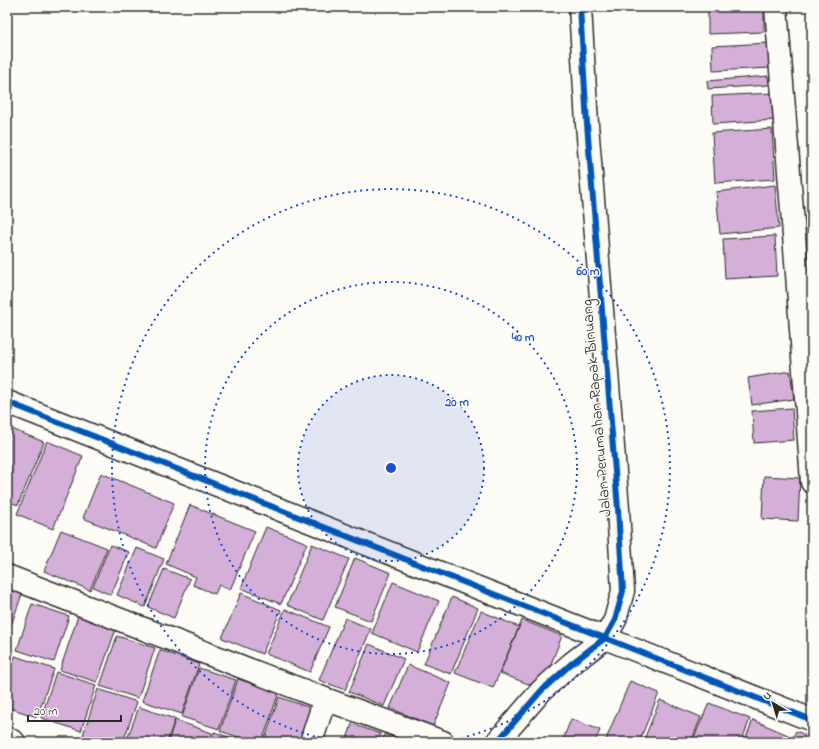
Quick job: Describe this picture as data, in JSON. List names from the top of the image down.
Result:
{
  "streets": {
    "street": ["Jalan Perumahan Rapak Binuang"]
  },
  "scale_bar": "20 m",
  "north": "top left",
  "rings": ["60 m", "40 m", "20 m"]
}
